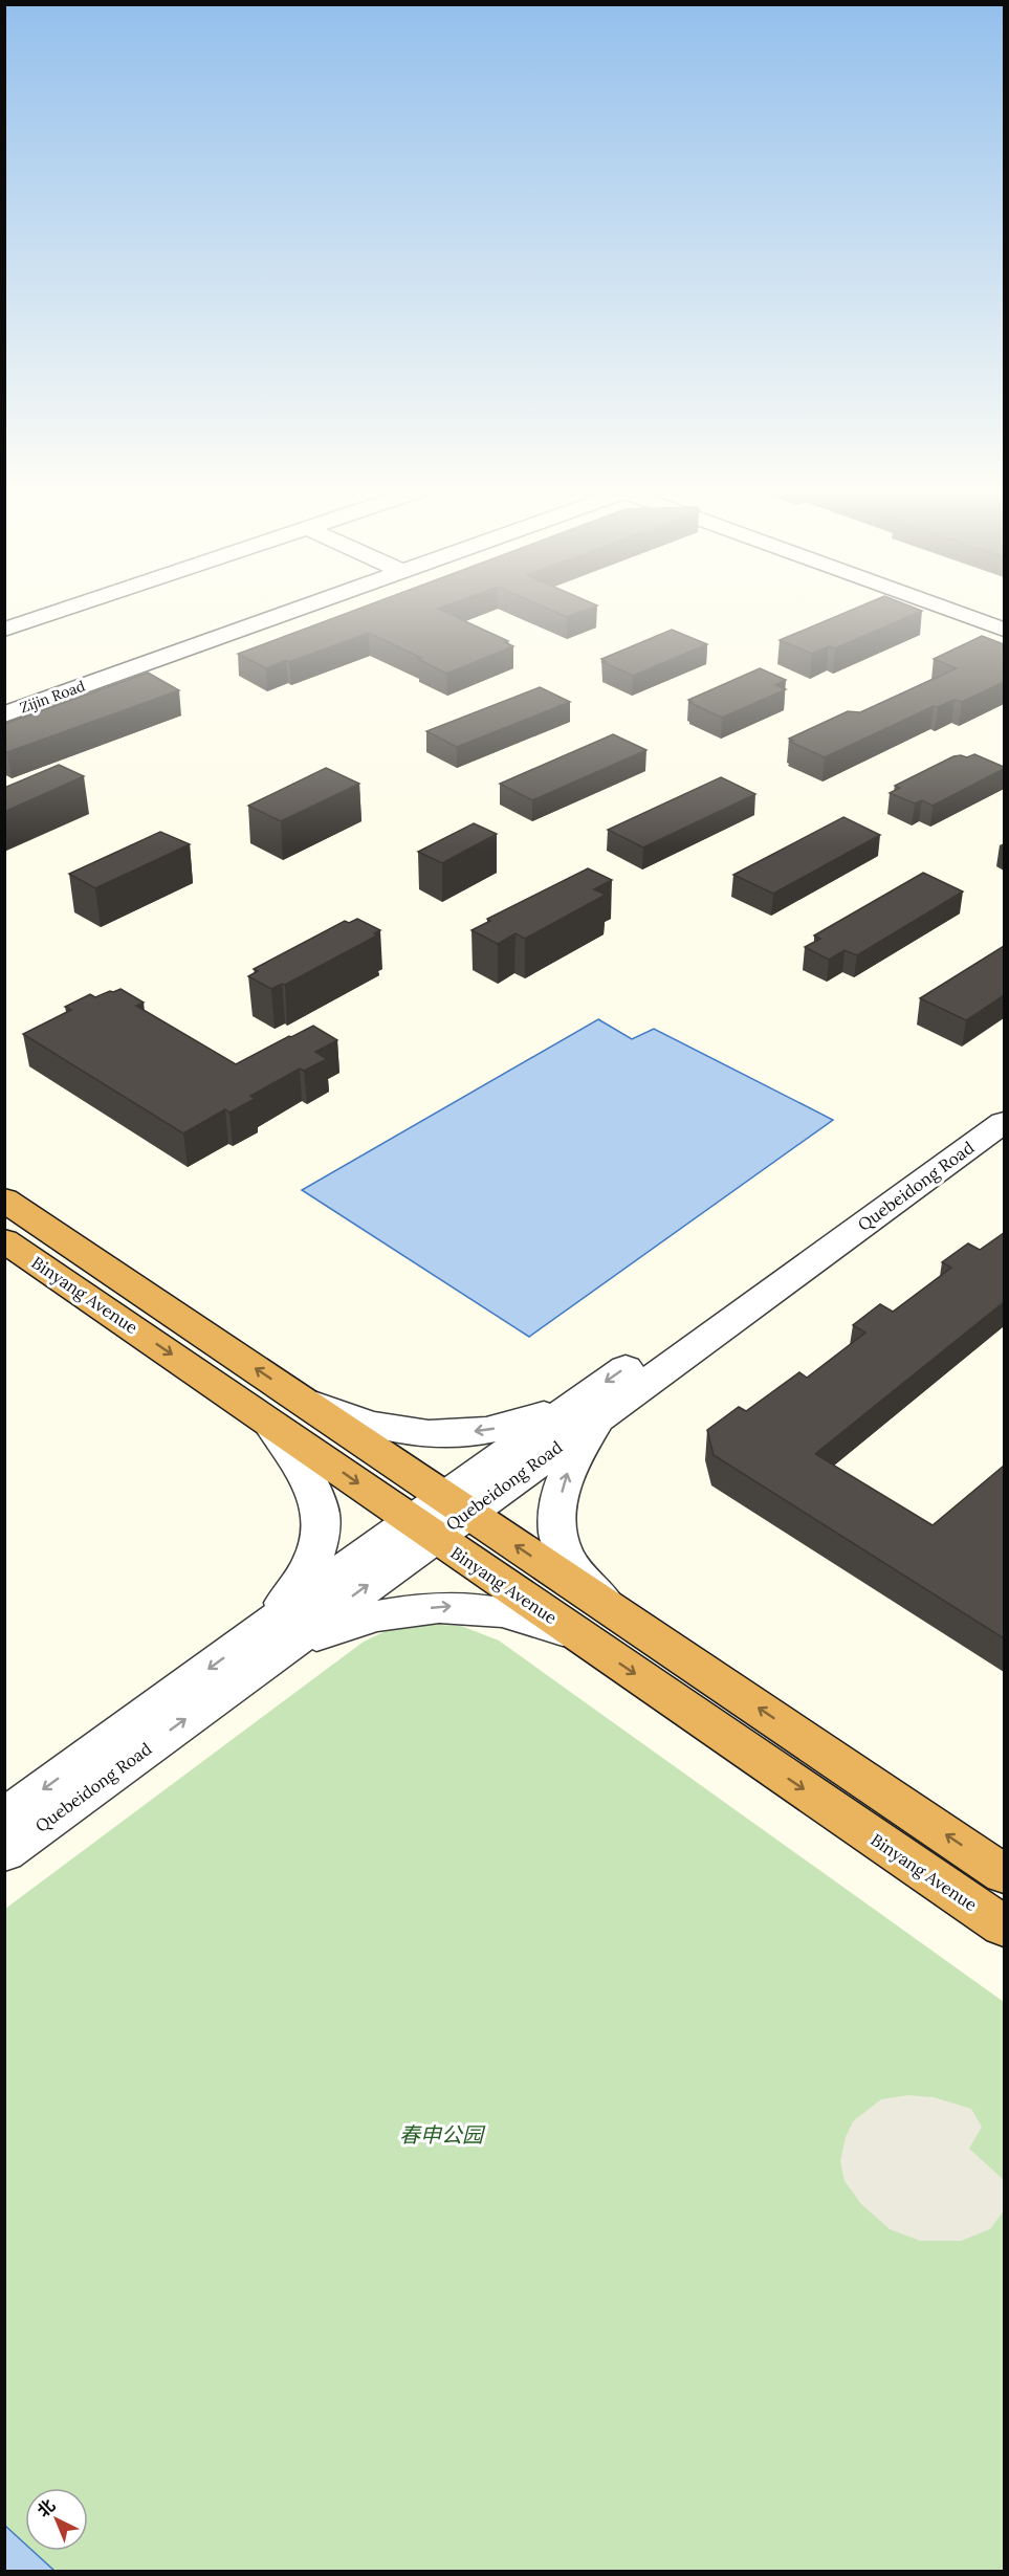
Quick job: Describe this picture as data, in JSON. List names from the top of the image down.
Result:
{
  "streets": {
    "highway": ["Binyang Avenue"],
    "street": ["Zijin Road", "Quebeidong Road"]
  },
  "crossings": [
    ["Quebeidong Road", "Binyang Avenue"]
  ],
  "parks": ["春申公园"],
  "north": "top left"
}
